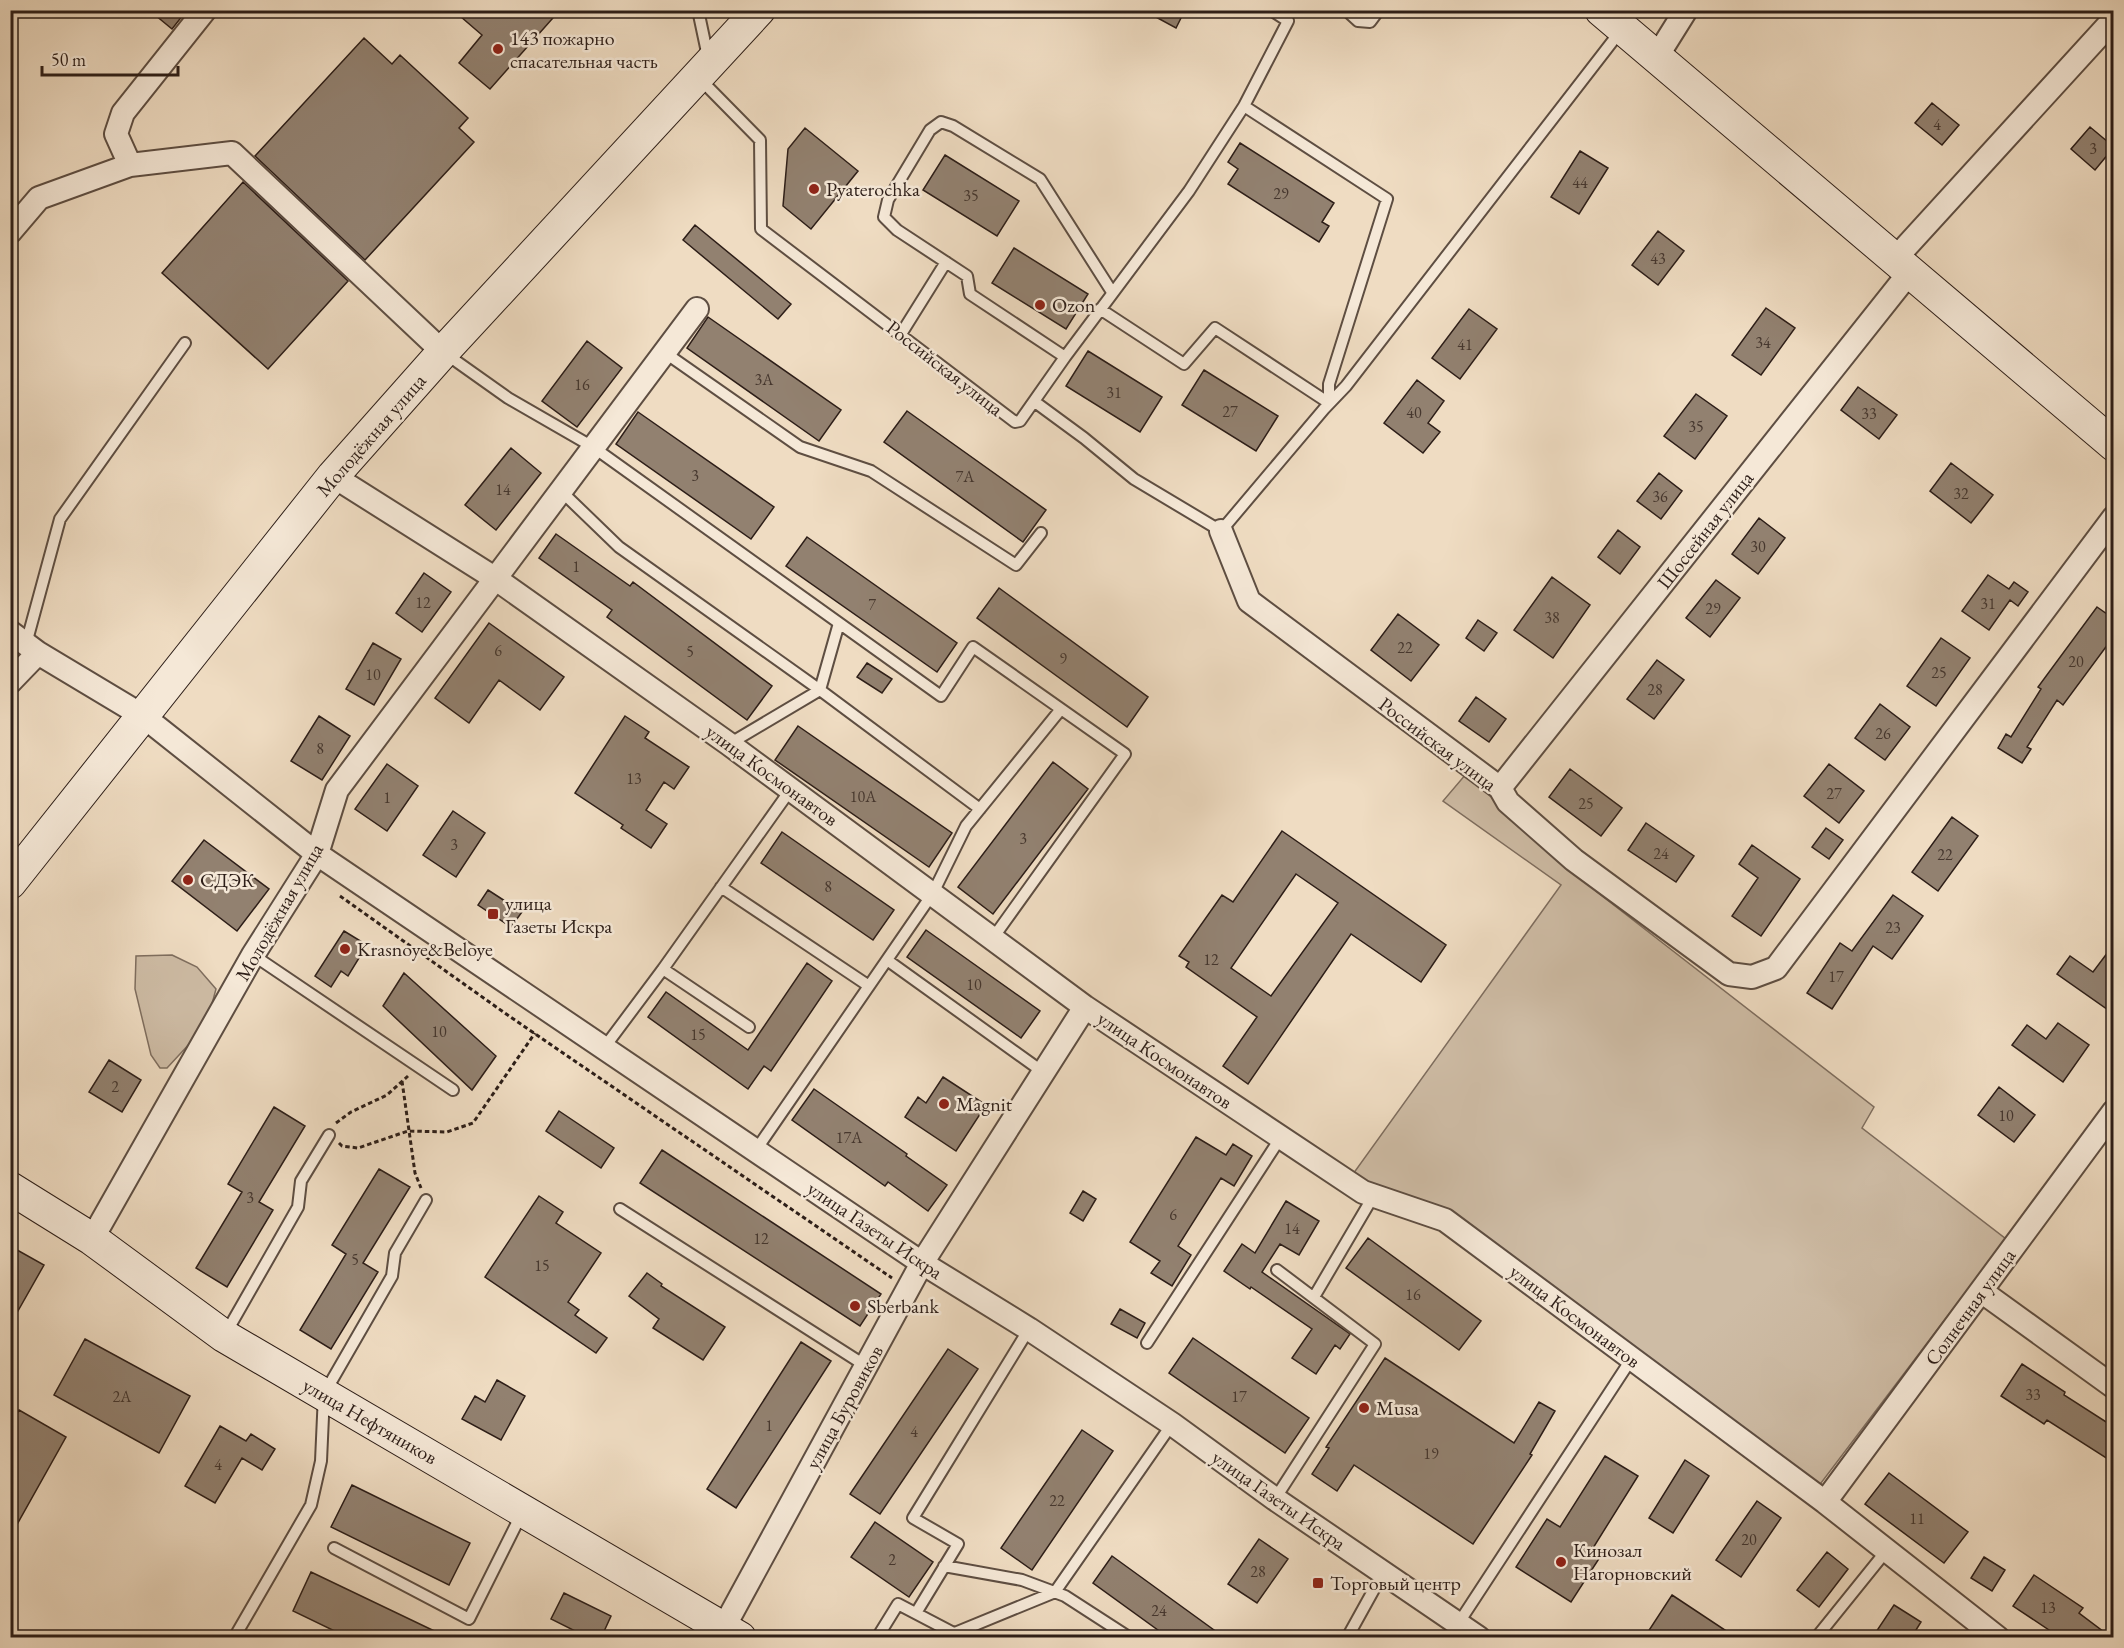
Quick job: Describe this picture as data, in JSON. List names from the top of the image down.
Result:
{
  "streets": {
    "street": [
      "Российская улица",
      "Молодёжная улица",
      "Шоссейная улица",
      "улица Космонавтов",
      "улица Газеты Искра",
      "Солнечная улица",
      "улица Буровиков",
      "улица Нефтяников"
    ]
  },
  "crossings": [
    ["Российская улица", "Молодёжная улица"],
    ["Российская улица", "Шоссейная улица"],
    ["Молодёжная улица", "улица Космонавтов"],
    ["Молодёжная улица", "улица Газеты Искра"],
    ["Молодёжная улица", "улица Нефтяников"],
    ["улица Космонавтов", "Солнечная улица"],
    ["улица Космонавтов", "улица Буровиков"],
    ["улица Газеты Искра", "улица Буровиков"],
    ["улица Буровиков", "улица Нефтяников"]
  ],
  "places": {
    "other": [
      "143 пожарно спасательная часть",
      "Pyaterochka",
      "Ozon",
      "СДЭК",
      "Krasnoye&Beloye",
      "Magnit",
      "Sberbank",
      "Musa",
      "Кинозал Нагорновский"
    ],
    "transit": ["улица Газеты Искра", "Торговый центр"]
  },
  "house_numbers": [
    "4",
    "3",
    "44",
    "29",
    "35",
    "43",
    "34",
    "41",
    "3А",
    "16",
    "31",
    "27",
    "40",
    "33",
    "35",
    "3",
    "7А",
    "14",
    "32",
    "36",
    "30",
    "1",
    "12",
    "31",
    "7",
    "29",
    "38",
    "22",
    "6",
    "5",
    "9",
    "20",
    "25",
    "10",
    "28",
    "26",
    "8",
    "13",
    "27",
    "10А",
    "1",
    "25",
    "3",
    "3",
    "24",
    "22",
    "8",
    "23",
    "12",
    "17",
    "10",
    "10",
    "15",
    "2",
    "10",
    "17А",
    "3",
    "6",
    "14",
    "12",
    "5",
    "15",
    "16",
    "33",
    "2А",
    "17",
    "1",
    "4",
    "19",
    "4",
    "22",
    "11",
    "20",
    "2",
    "28",
    "13",
    "24"
  ],
  "scale_bar": "50 m"
}
